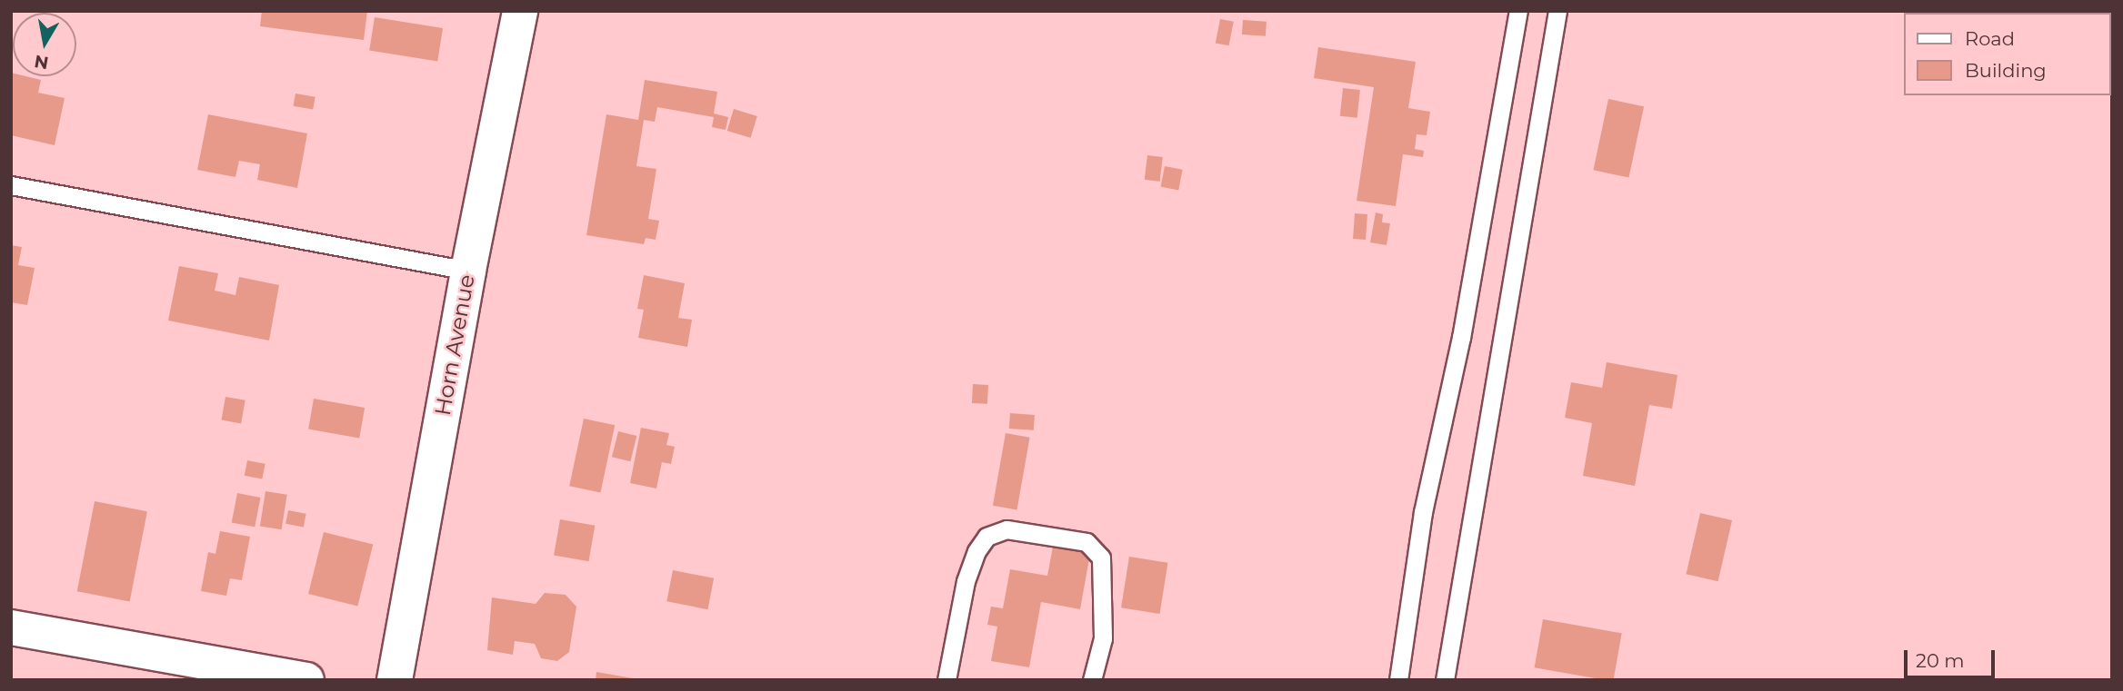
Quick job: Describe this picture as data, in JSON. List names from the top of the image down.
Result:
{
  "streets": {
    "street": ["Horn Avenue"]
  },
  "legend": ["Road", "Building"],
  "scale_bar": "20 m",
  "north": "bottom"
}
